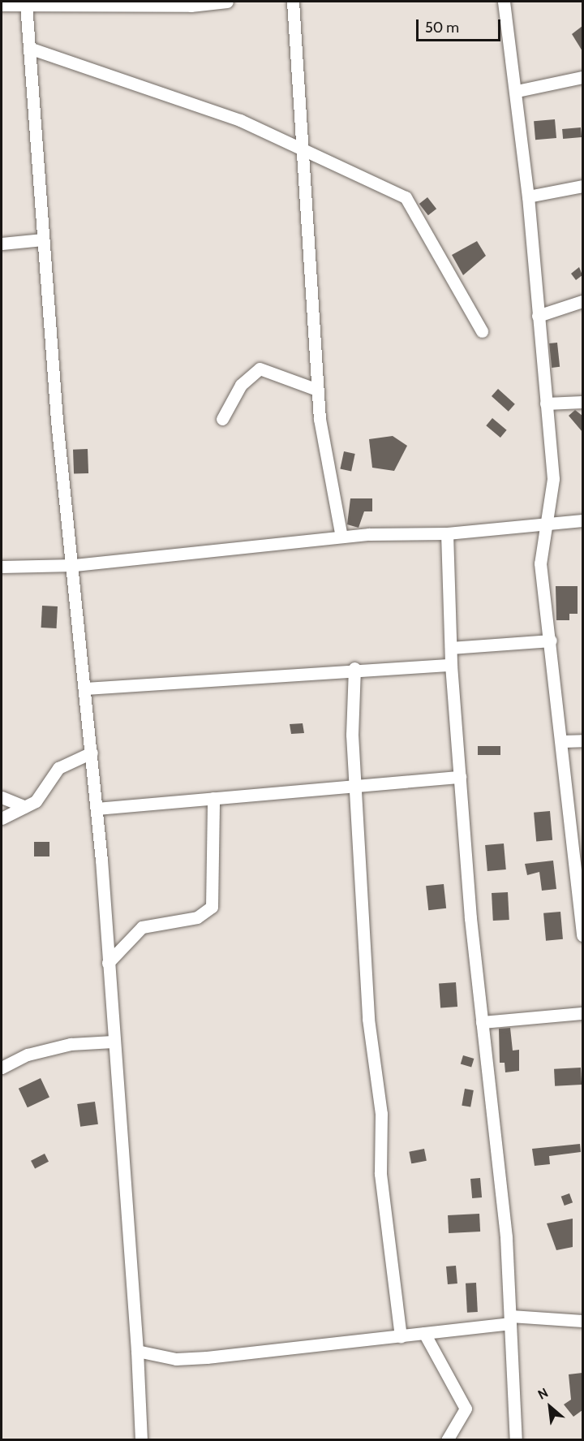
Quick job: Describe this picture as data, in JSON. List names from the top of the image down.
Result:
{
  "scale_bar": "50 m",
  "north": "top left"
}
